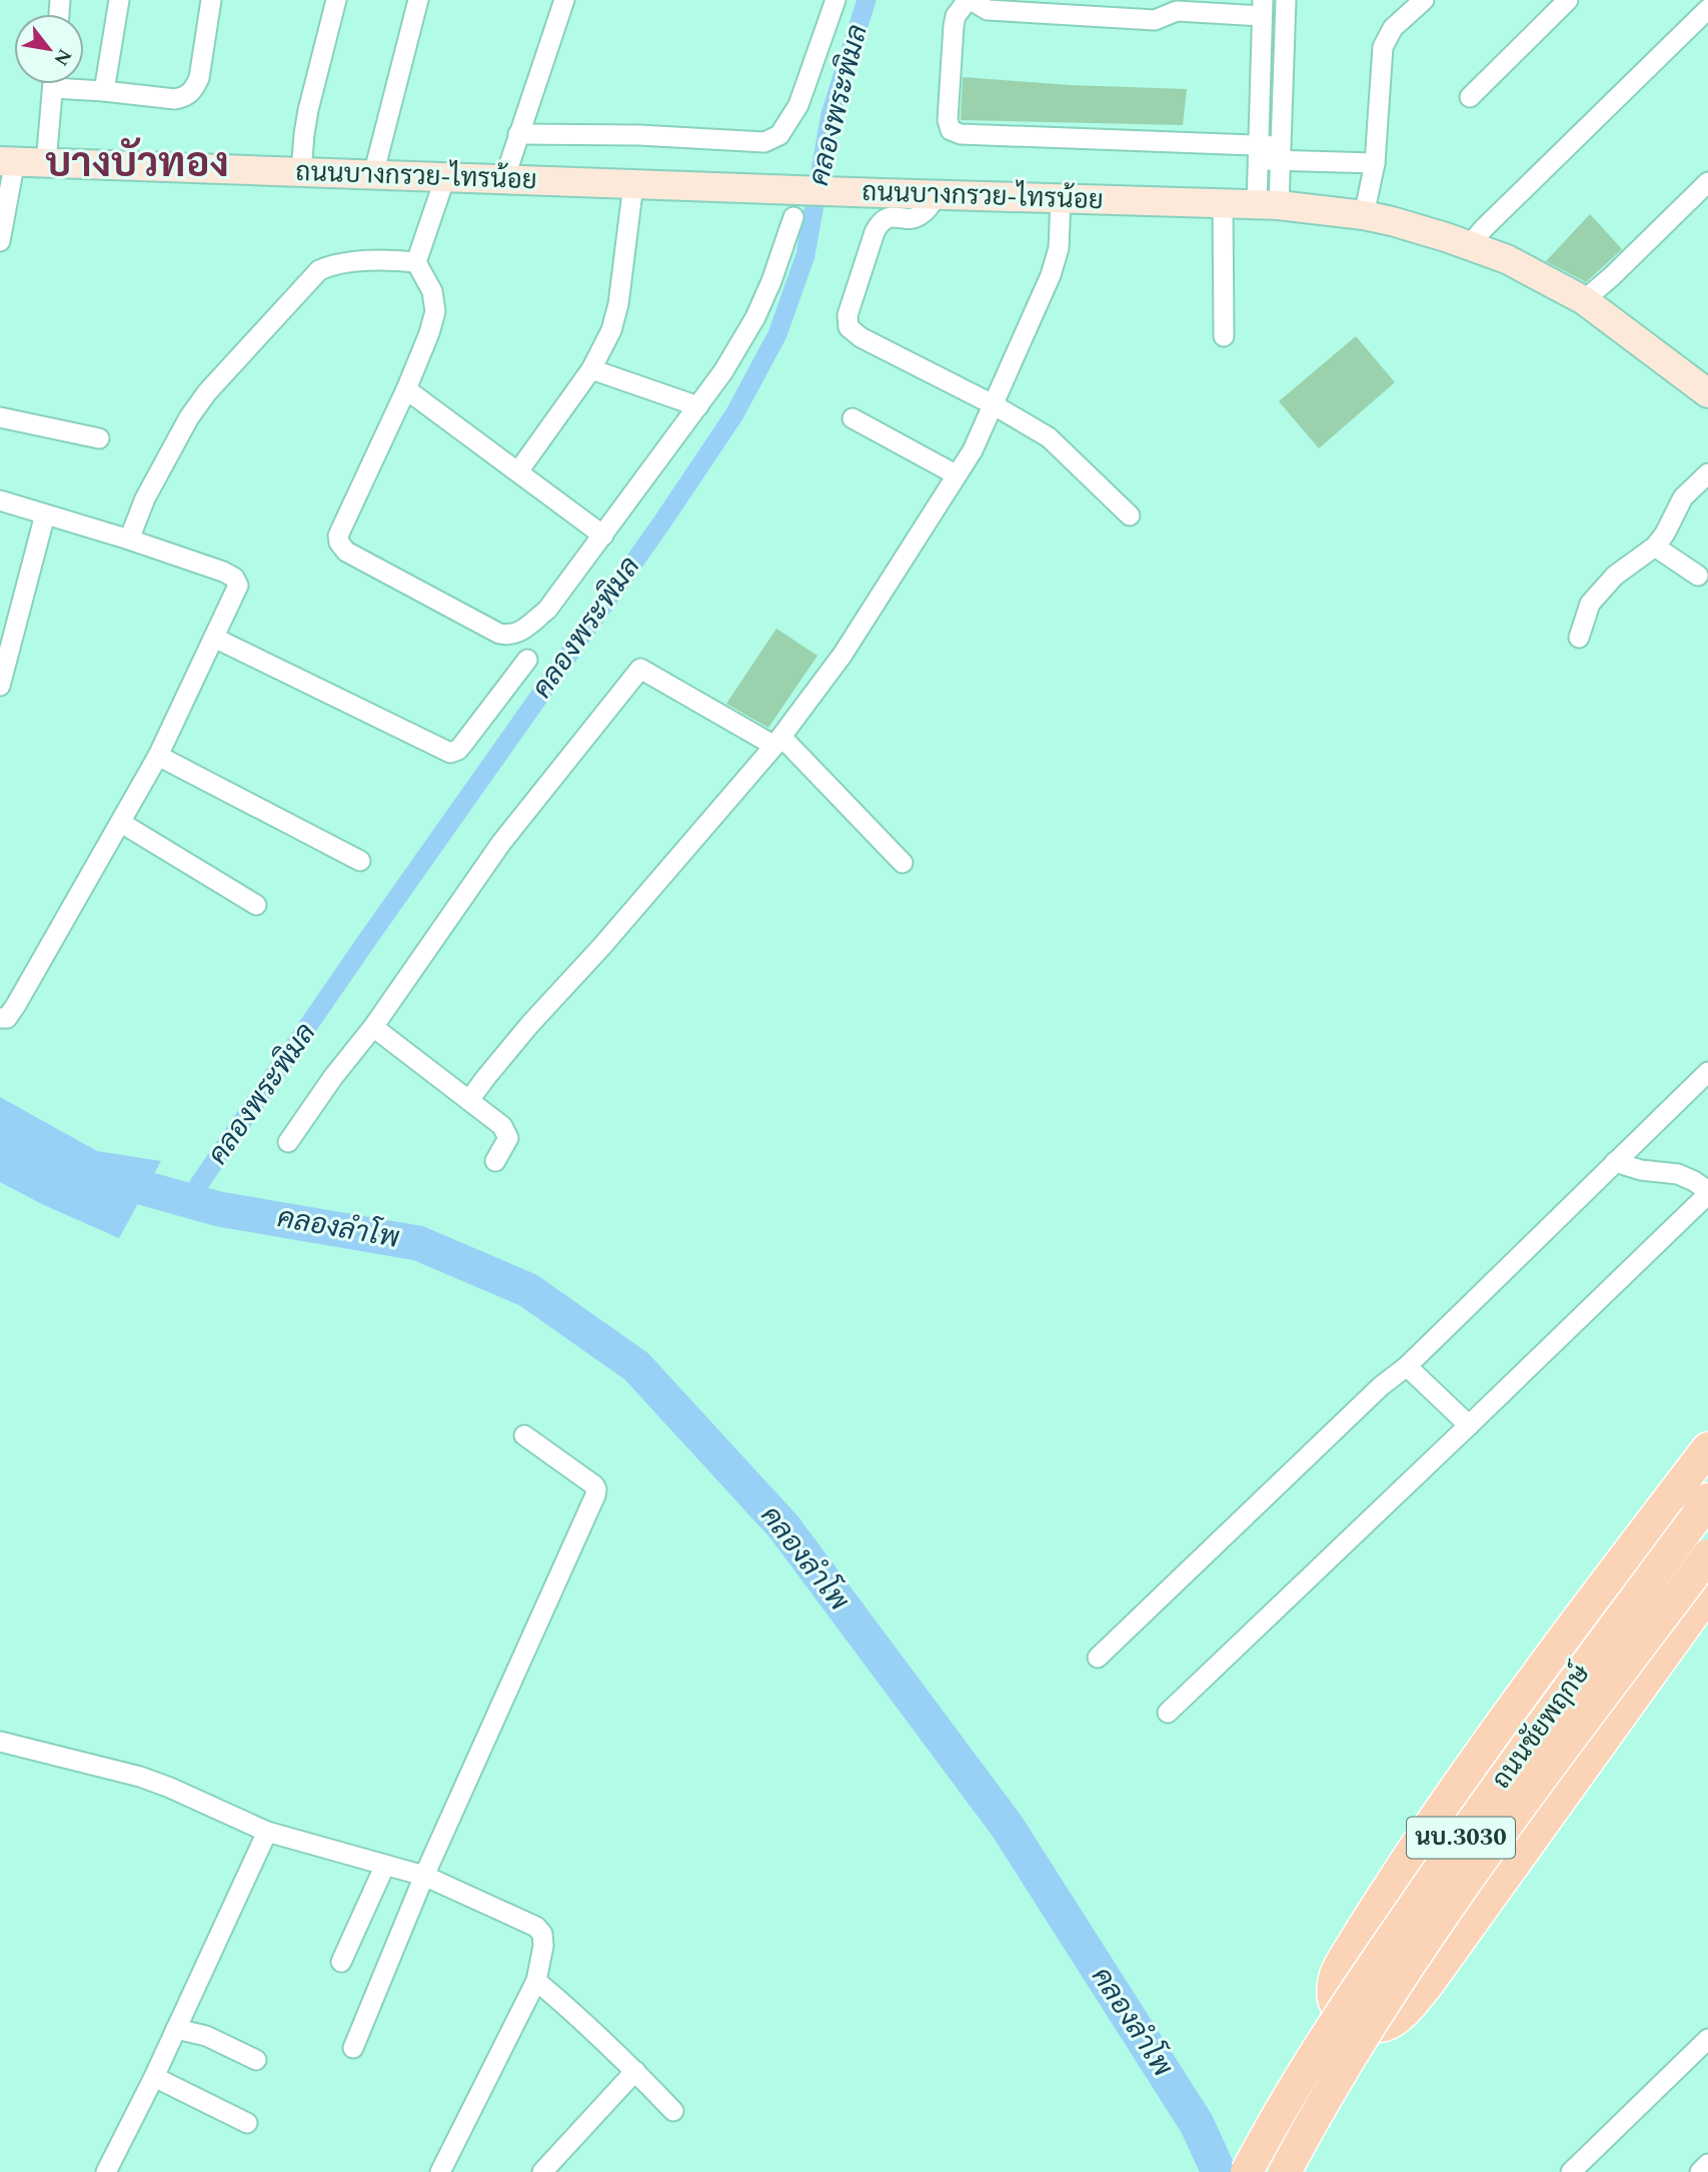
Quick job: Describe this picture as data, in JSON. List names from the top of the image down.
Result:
{
  "streets": {
    "main road": ["ถนนบางกรวย-ไทรน้อย", "ถนนชัยพฤกษ์", "นบ.3030"]
  },
  "districts": ["บางบัวทอง"],
  "water": ["คลองพระพิมล", "คลองลำโพ"],
  "north": "bottom right"
}
